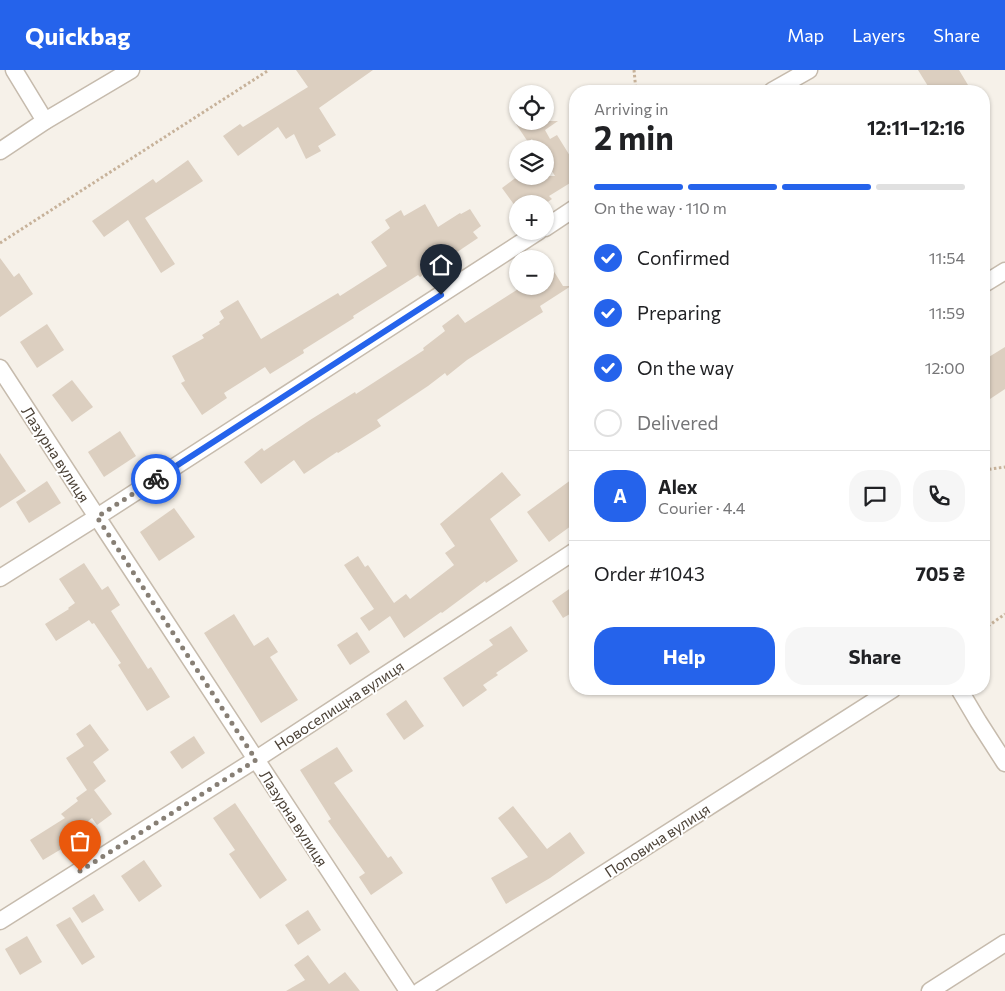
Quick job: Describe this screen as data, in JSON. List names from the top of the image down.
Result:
{
  "streets": {
    "street": ["Лазурна вулиця", "Новоселищна вулиця", "Поповича вулиця"]
  },
  "crossings": [
    ["Лазурна вулиця", "Новоселищна вулиця"]
  ],
  "page": {
    "header": "Quickbag",
    "nav": ["Map", "Layers", "Share"],
    "map_buttons": ["+", "−"],
    "heading": ["2 min", "Arriving in", "12:11–12:16"],
    "panel": [
      "Alex",
      "Courier · 4.4",
      "Order #1043",
      "705 ₴"
    ],
    "bar": "On the way · 110 m",
    "list": [
      ["Confirmed", "11:54"],
      ["Preparing", "11:59"],
      ["On the way", "12:00"],
      "Delivered"
    ],
    "round": "A",
    "buttons": ["Help", "Share"]
  }
}
